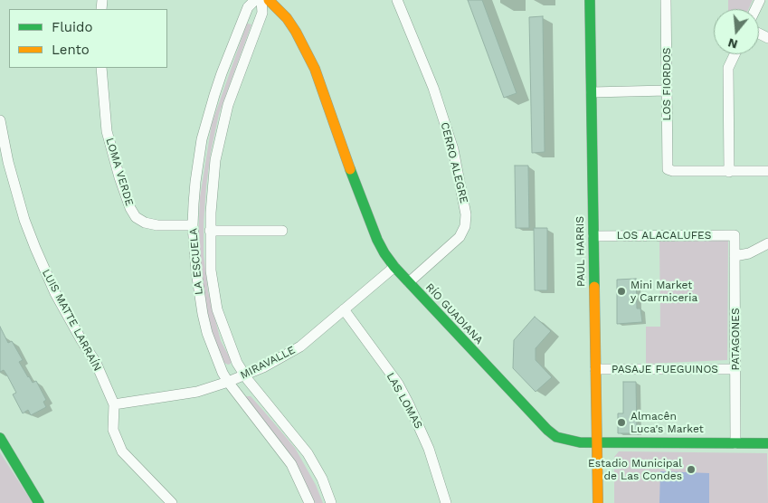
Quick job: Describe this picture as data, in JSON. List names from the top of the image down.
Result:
{
  "streets": {
    "street": [
      "LOS FIORDOS",
      "CERRO ALEGRE",
      "LOMA VERDE",
      "LOS ALACALUFES",
      "PAUL HARRIS",
      "LA ESCUELA",
      "RÍO GUADIANA",
      "LUIS MATTE LARRAÍN",
      "PATAGONES",
      "MIRAVALLE",
      "PASAJE FUEGUINOS",
      "LAS LOMAS"
    ]
  },
  "crossings": [
    ["CERRO ALEGRE", "RÍO GUADIANA"],
    ["LOMA VERDE", "LA ESCUELA"],
    ["LOS ALACALUFES", "PAUL HARRIS"],
    ["LOS ALACALUFES", "PATAGONES"],
    ["PAUL HARRIS", "RÍO GUADIANA"],
    ["PAUL HARRIS", "PASAJE FUEGUINOS"],
    ["LA ESCUELA", "MIRAVALLE"],
    ["RÍO GUADIANA", "PATAGONES"],
    ["RÍO GUADIANA", "MIRAVALLE"],
    ["LUIS MATTE LARRAÍN", "MIRAVALLE"],
    ["PATAGONES", "PASAJE FUEGUINOS"],
    ["MIRAVALLE", "LAS LOMAS"]
  ],
  "places": ["Mini Market y Carrniceria", "Almacên Luca's Market", "Estadio Municipal de Las Condes"],
  "legend": ["Fluido", "Lento"],
  "north": "bottom"
}
